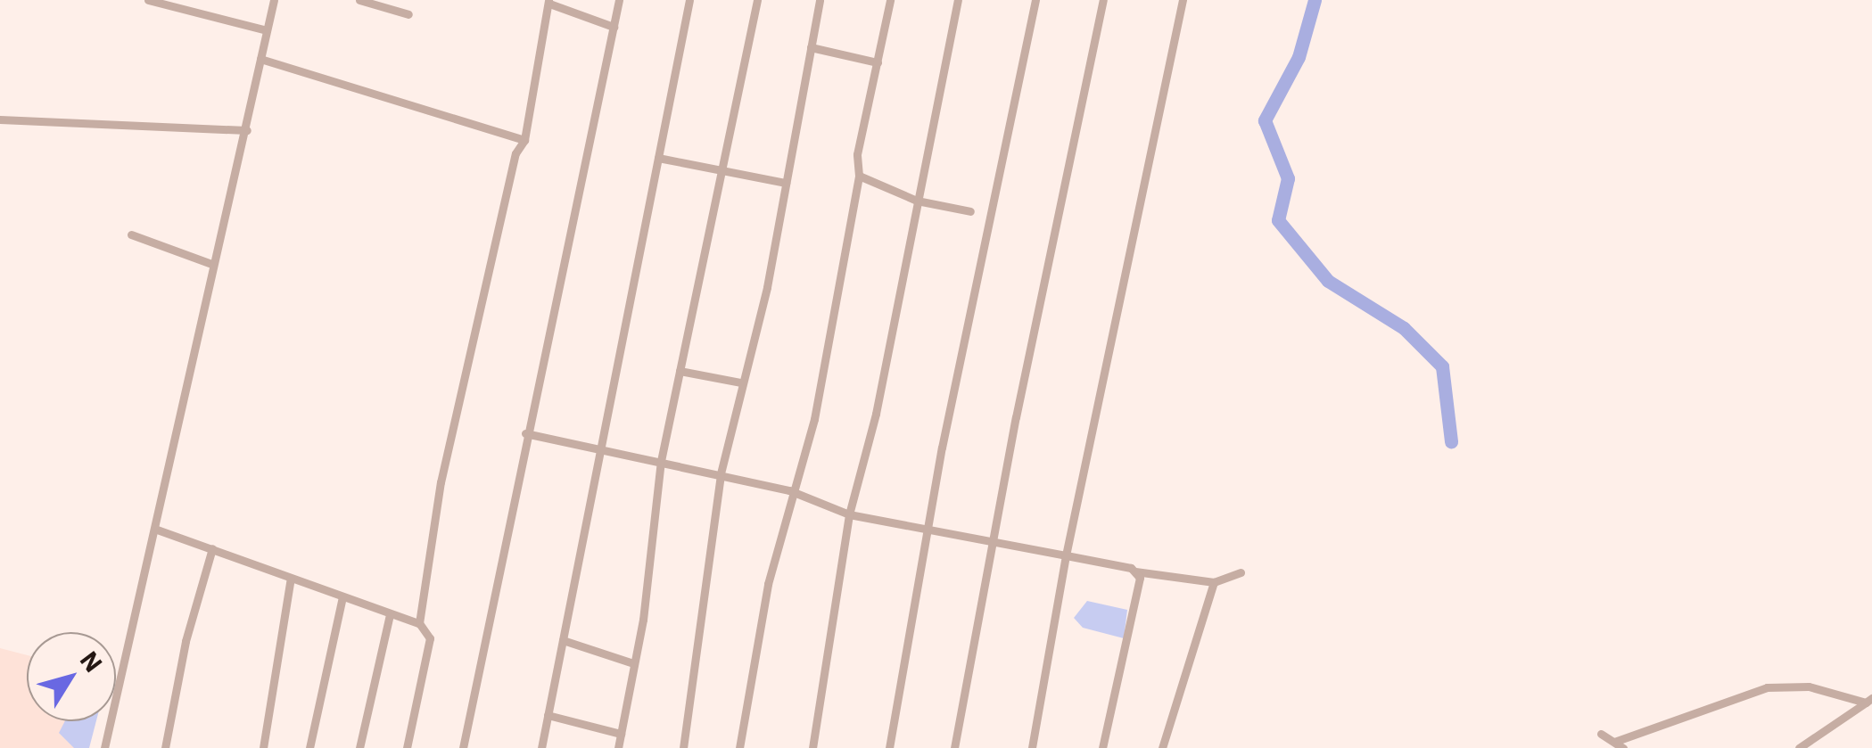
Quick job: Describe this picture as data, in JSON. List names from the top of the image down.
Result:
{
  "north": "top right"
}
